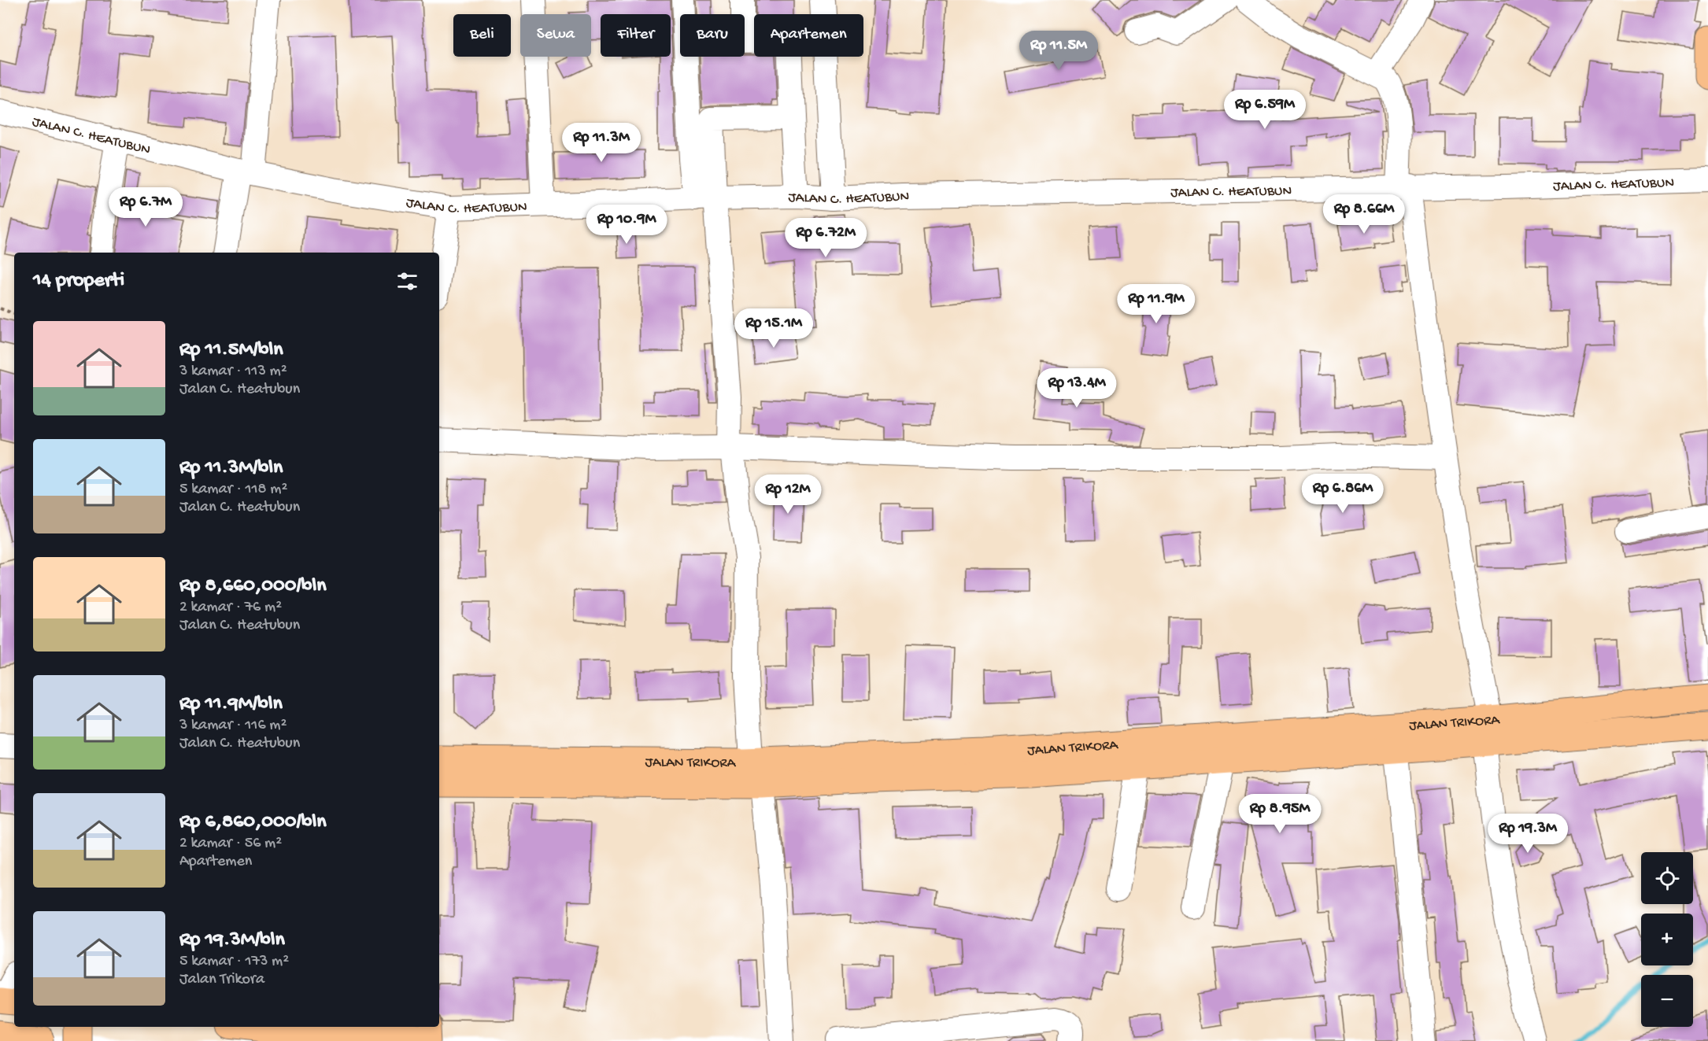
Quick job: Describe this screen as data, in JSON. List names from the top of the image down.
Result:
{
  "streets": {
    "main road": ["JALAN TRIKORA"],
    "street": ["JALAN C. HEATUBUN"]
  },
  "page": {
    "chip": [
      "Beli",
      "Sewa",
      "Filter",
      "Baru",
      "Apartemen"
    ],
    "price": [
      "Rp 11.5M",
      "Rp 6.59M",
      "Rp 11.3M",
      "Rp 6.7M",
      "Rp 8.66M",
      "Rp 10.9M",
      "Rp 6.72M",
      "Rp 11.9M",
      "Rp 15.1M",
      "Rp 13.4M",
      "Rp 6.86M",
      "Rp 12M",
      "Rp 8.95M",
      "Rp 19.3M"
    ],
    "heading": "14 properti",
    "list": [
      {
        "name": "Rp 11.5M/bln",
        "note": "3 kamar · 113 m² · Jalan C. Heatubun"
      },
      {
        "name": "Rp 11.3M/bln",
        "note": "5 kamar · 118 m² · Jalan C. Heatubun"
      },
      {
        "name": "Rp 8,660,000/bln",
        "note": "2 kamar · 76 m² · Jalan C. Heatubun"
      },
      {
        "name": "Rp 11.9M/bln",
        "note": "3 kamar · 116 m² · Jalan C. Heatubun"
      },
      {
        "name": "Rp 6,860,000/bln",
        "note": "2 kamar · 56 m² · Apartemen"
      },
      {
        "name": "Rp 19.3M/bln",
        "note": "5 kamar · 173 m² · Jalan Trikora"
      }
    ],
    "map_buttons": ["+", "−"]
  }
}
